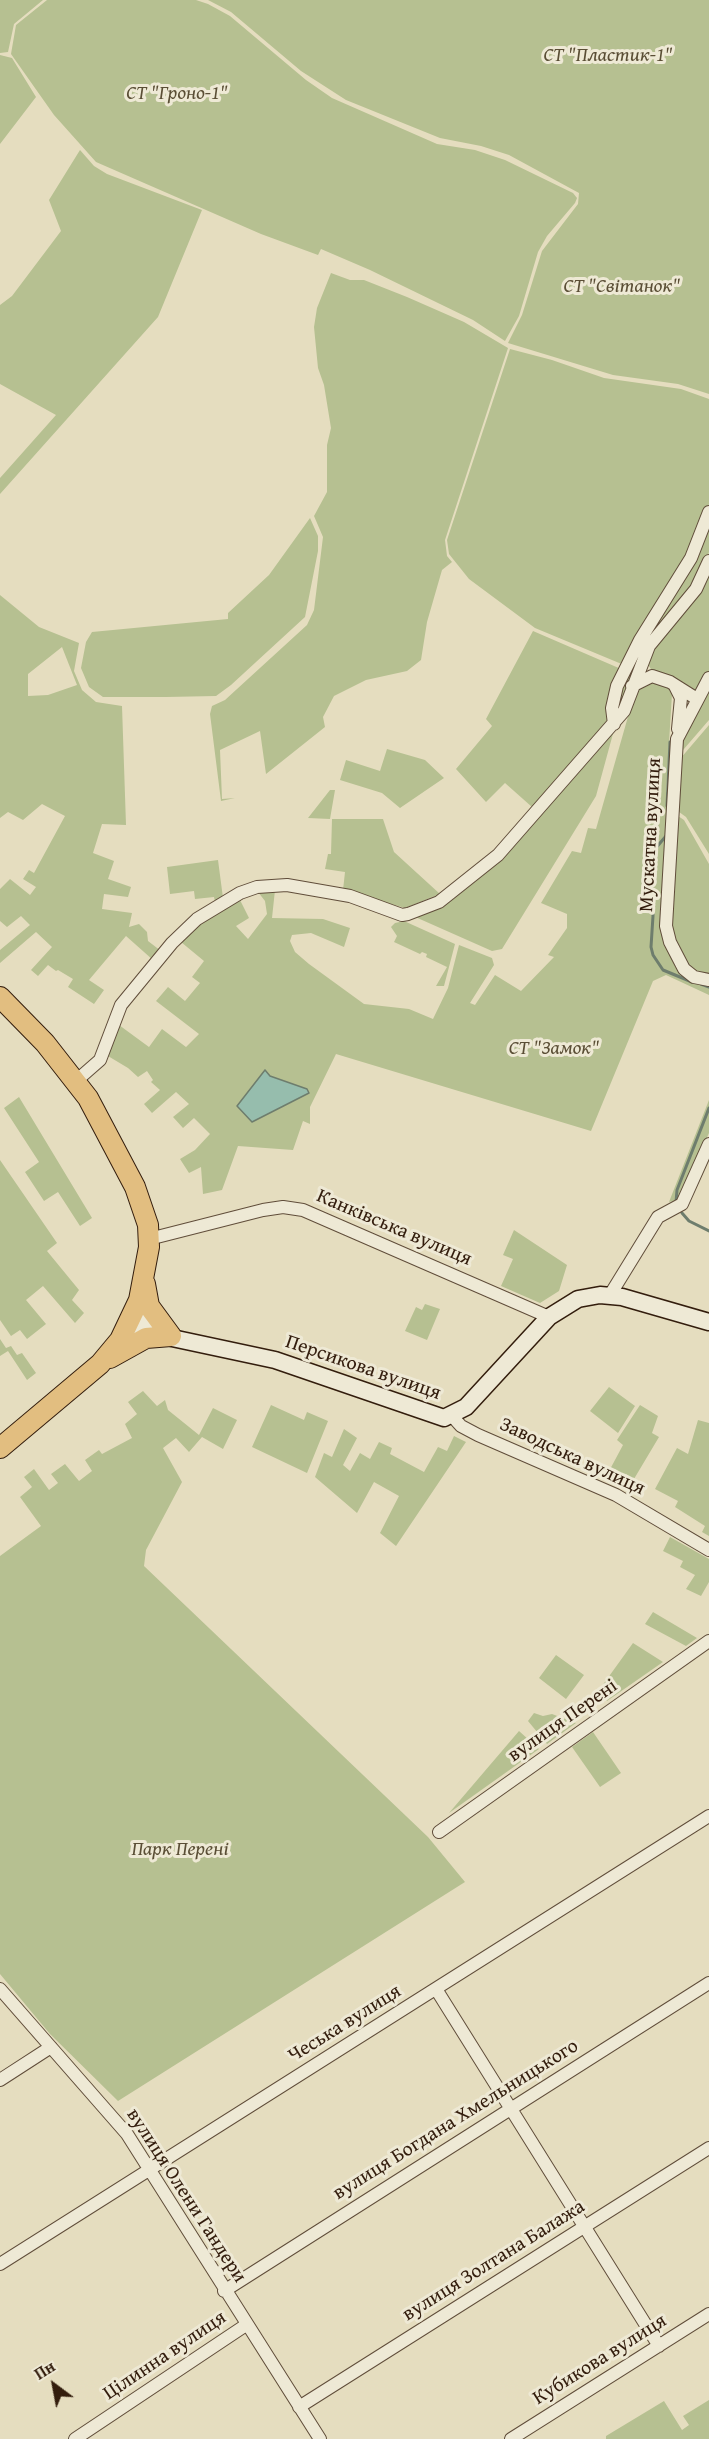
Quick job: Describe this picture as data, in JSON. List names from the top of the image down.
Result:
{
  "streets": {
    "main road": ["Персикова вулиця"],
    "street": [
      "Мускатна вулиця",
      "Канківська вулиця",
      "Заводська вулиця",
      "вулиця Перені",
      "Чеська вулиця",
      "вулиця Богдана Хмельницького",
      "вулиця Олени Гандери",
      "вулиця Золтана Балажа",
      "Цілинна вулиця",
      "Кубикова вулиця"
    ]
  },
  "crossings": [
    ["Канківська вулиця", "Персикова вулиця"],
    ["Персикова вулиця", "Заводська вулиця"],
    ["Чеська вулиця", "вулиця Олени Гандери"],
    ["вулиця Богдана Хмельницького", "вулиця Олени Гандери"],
    ["вулиця Олени Гандери", "вулиця Золтана Балажа"],
    ["вулиця Олени Гандери", "Цілинна вулиця"]
  ],
  "parks": [
    "СТ \"Пластик-1\"",
    "СТ \"Гроно-1\"",
    "СТ \"Світанок\"",
    "СТ \"Замок\"",
    "Парк Перені"
  ],
  "north": "top left"
}
